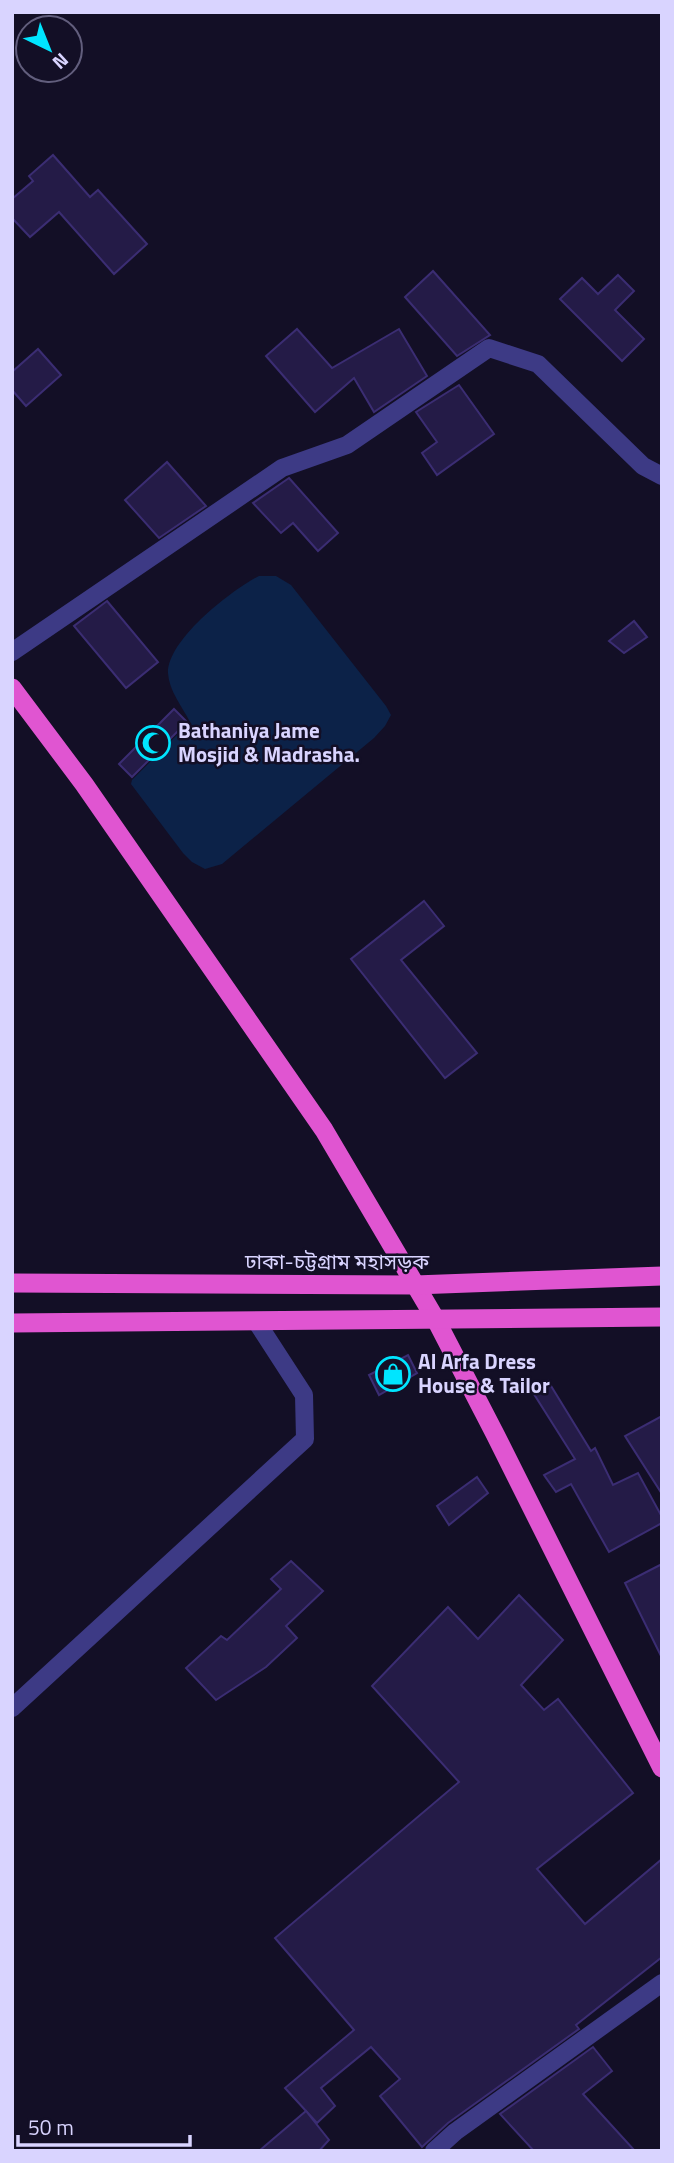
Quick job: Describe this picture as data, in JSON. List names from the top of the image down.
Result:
{
  "streets": {
    "highway": ["ঢাকা-চট্টগ্রাম মহাসড়ক"]
  },
  "places": {
    "mosque": ["Bathaniya Jame Mosjid & Madrasha."],
    "shop": ["Al Arfa Dress House & Tailor"]
  },
  "scale_bar": "50 m",
  "north": "bottom right"
}
